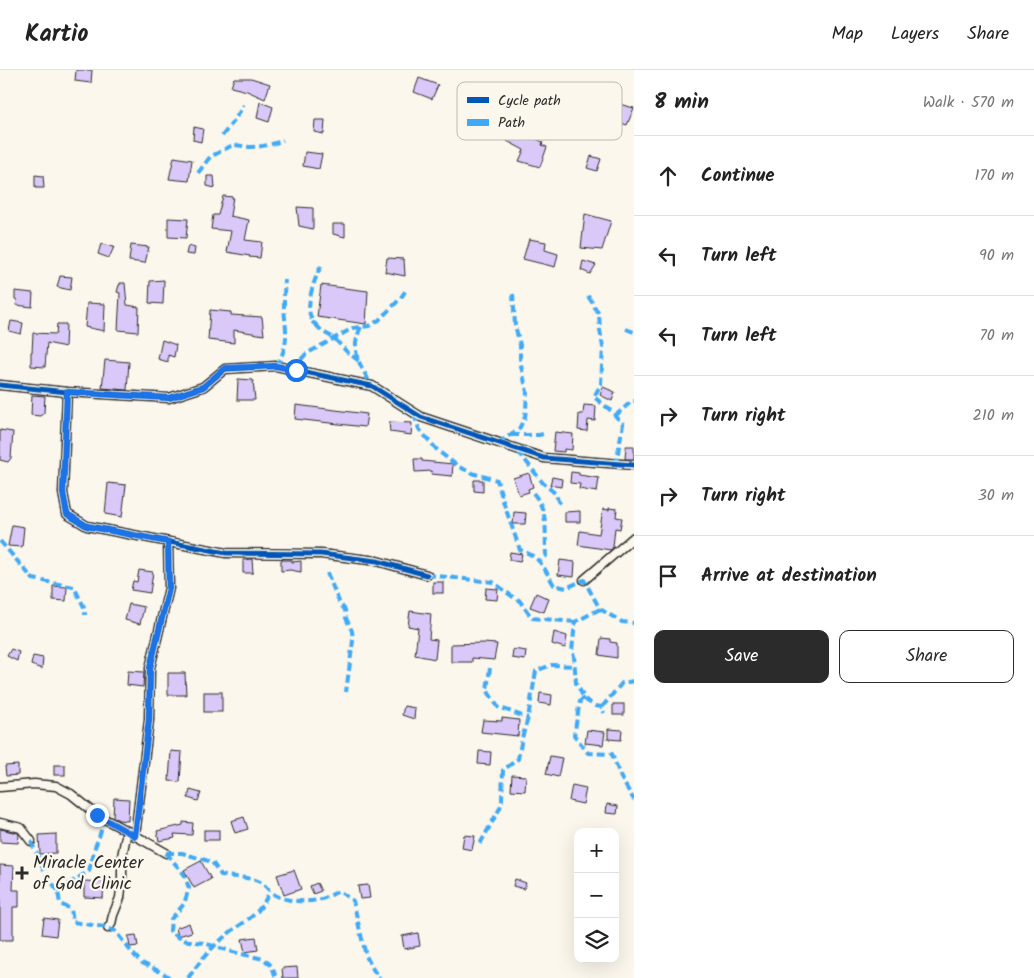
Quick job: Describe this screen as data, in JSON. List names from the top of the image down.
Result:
{
  "places": {
    "health": ["Miracle Center of God Clinic"]
  },
  "legend": ["Cycle path", "Path"],
  "page": {
    "header": "Kartio",
    "nav": ["Map", "Layers", "Share"],
    "heading": ["8 min", "Walk · 570 m"],
    "list": [
      ["Continue", "170 m"],
      ["Turn left", "90 m"],
      ["Turn left", "70 m"],
      ["Turn right", "210 m"],
      ["Turn right", "30 m"],
      "Arrive at destination"
    ],
    "buttons": ["Save", "Share"],
    "map_buttons": ["+", "−"]
  }
}
